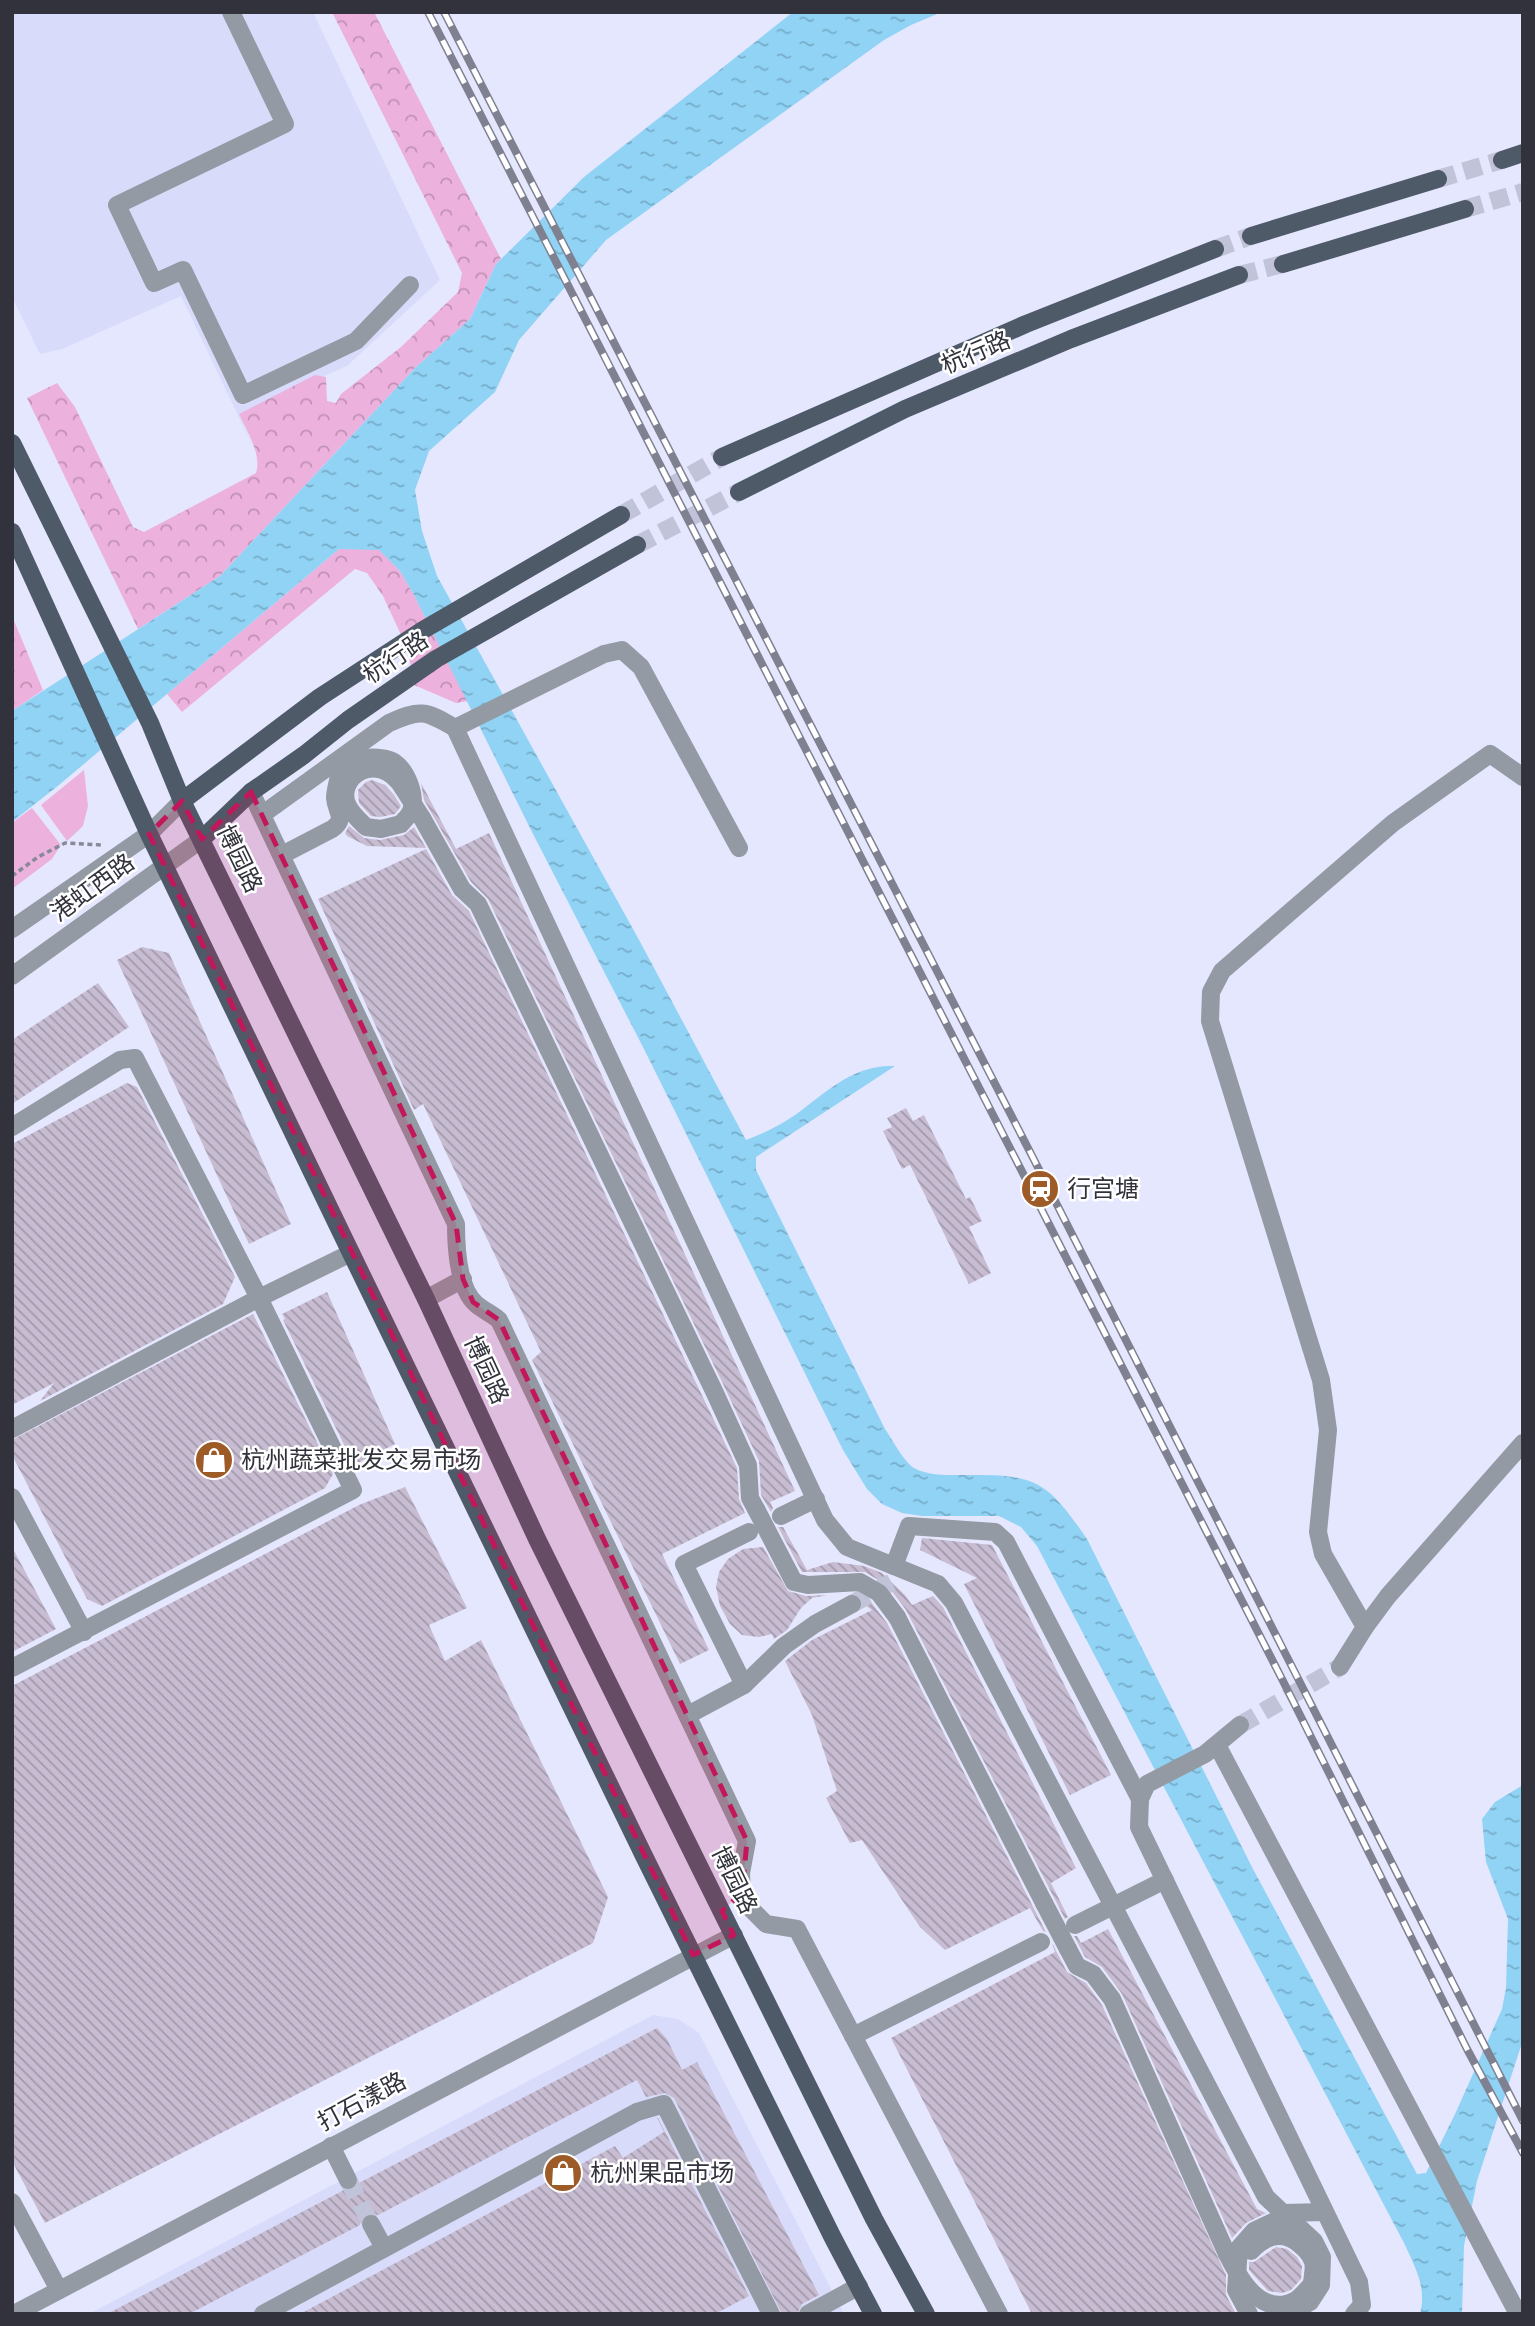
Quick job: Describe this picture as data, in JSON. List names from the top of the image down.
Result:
{
  "streets": {
    "main road": ["杭行路", "博园路"],
    "street": ["港虹西路", "打石漾路"]
  },
  "crossings": [
    ["杭行路", "博园路"],
    ["杭行路", "港虹西路"],
    ["博园路", "港虹西路"],
    ["博园路", "打石漾路"]
  ],
  "places": {
    "station": ["行宫塘"],
    "shop": ["杭州蔬菜批发交易市场", "杭州果品市场"]
  }
}
